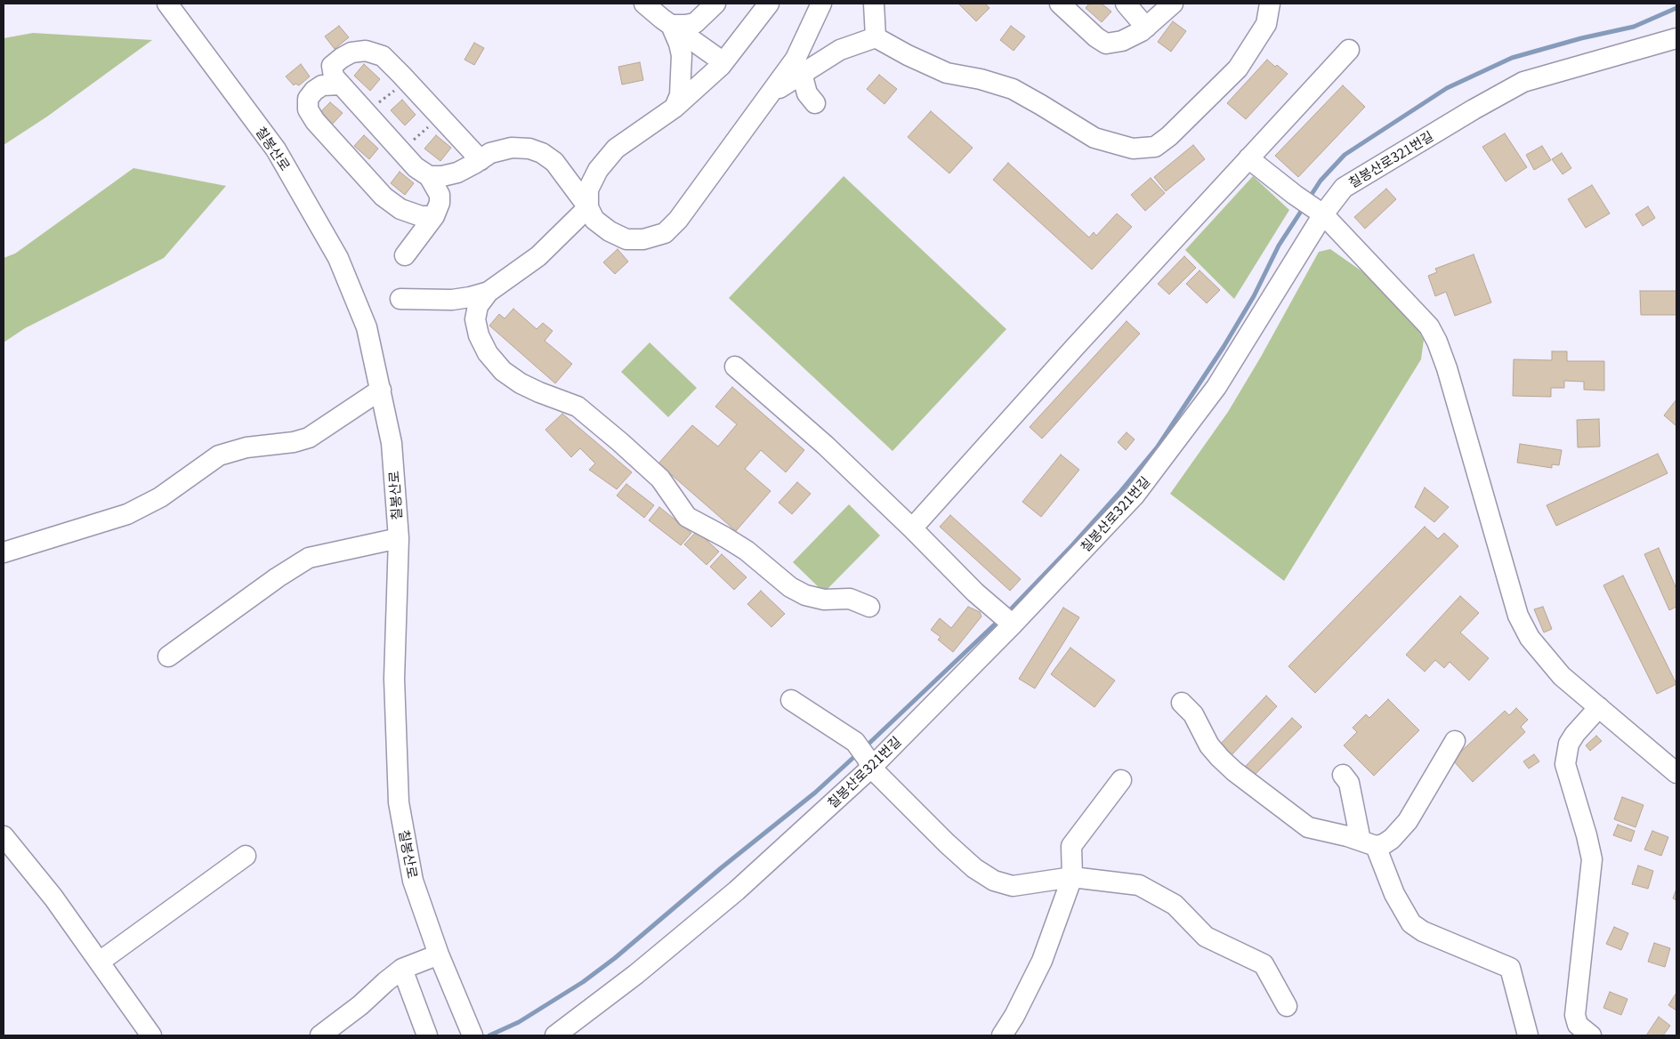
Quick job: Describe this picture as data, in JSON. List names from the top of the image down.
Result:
{
  "streets": {
    "street": ["칠봉산로", "칠봉산로321번길"]
  }
}
